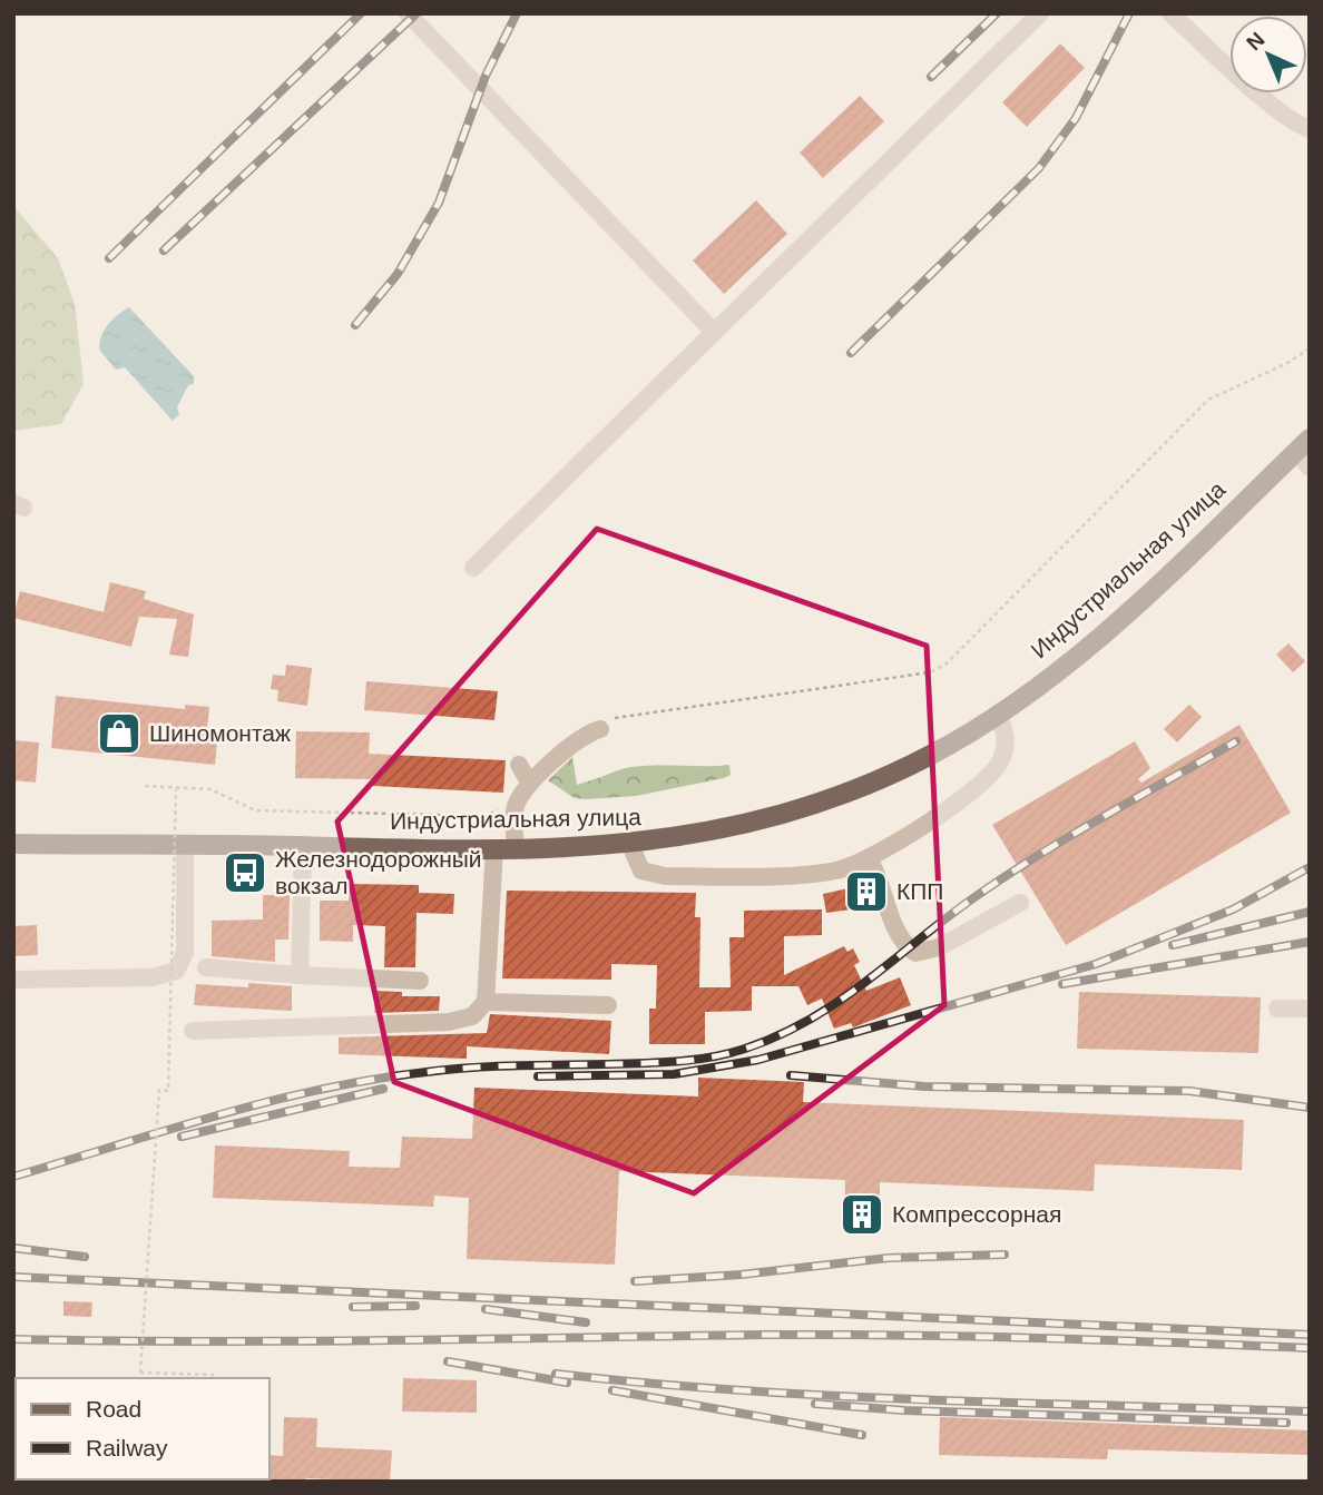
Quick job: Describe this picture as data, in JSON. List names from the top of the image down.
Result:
{
  "streets": {
    "main road": ["Индустриальная улица"]
  },
  "places": {
    "shop": ["Шиномонтаж"],
    "bus stop": ["Железнодорожный вокзал"],
    "building": ["КПП", "Компрессорная"]
  },
  "legend": ["Road", "Railway"],
  "north": "top left"
}
